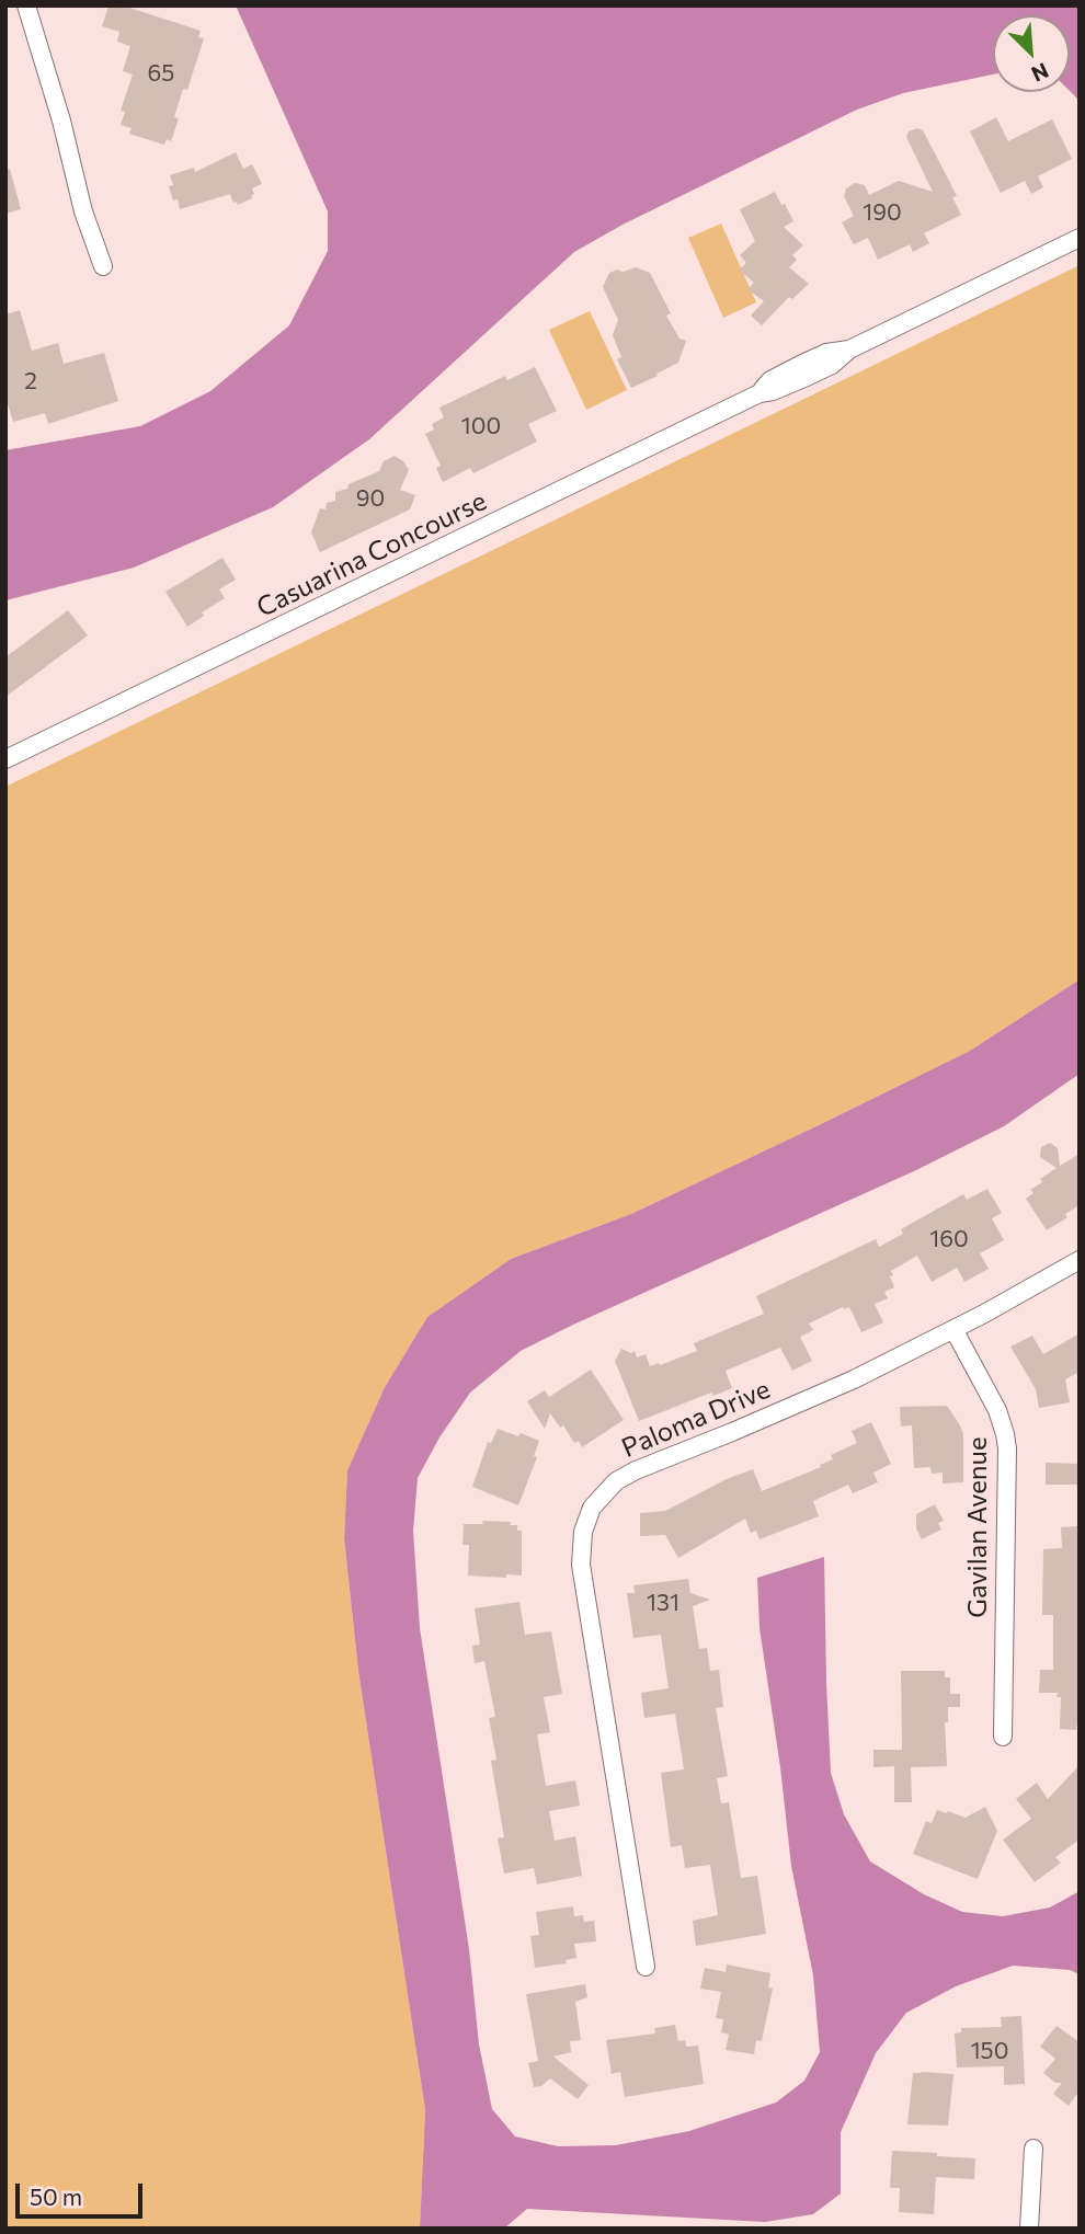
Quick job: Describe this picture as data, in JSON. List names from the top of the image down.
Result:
{
  "streets": {
    "street": ["Casuarina Concourse", "Paloma Drive", "Gavilan Avenue"]
  },
  "crossings": [
    ["Paloma Drive", "Gavilan Avenue"]
  ],
  "house_numbers": [
    "65",
    "190",
    "2",
    "100",
    "90",
    "160",
    "131",
    "150"
  ],
  "scale_bar": "50 m",
  "north": "bottom right"
}
